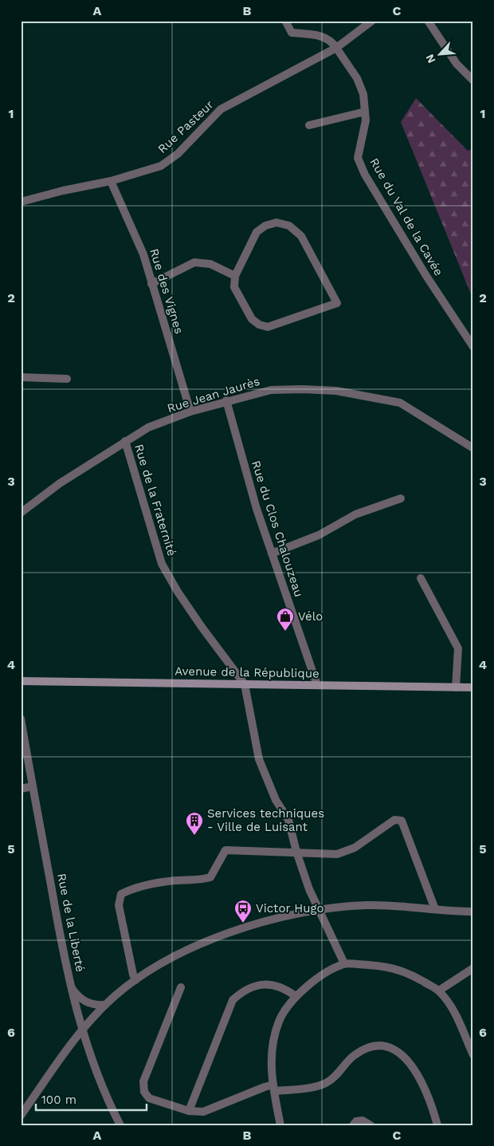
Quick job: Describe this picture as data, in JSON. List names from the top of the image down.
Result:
{
  "streets": {
    "main road": ["Avenue de la République"],
    "street": [
      "Rue Pasteur",
      "Rue du Val de la Cavée",
      "Rue des Vignes",
      "Rue Jean Jaurès",
      "Rue de la Fraternité",
      "Rue du Clos Chalouzeau",
      "Rue de la Liberté"
    ]
  },
  "crossings": [
    ["Rue Pasteur", "Rue du Val de la Cavée"],
    ["Rue Pasteur", "Rue des Vignes"],
    ["Rue des Vignes", "Rue Jean Jaurès"],
    ["Rue Jean Jaurès", "Rue de la Fraternité"],
    ["Rue Jean Jaurès", "Rue du Clos Chalouzeau"],
    ["Rue de la Fraternité", "Avenue de la République"],
    ["Rue du Clos Chalouzeau", "Avenue de la République"]
  ],
  "places": {
    "shop": ["Vélo"],
    "building": ["Services techniques - Ville de Luisant"],
    "bus stop": ["Victor Hugo"]
  },
  "scale_bar": "100 m",
  "north": "bottom left",
  "grid": {
    "columns": ["A", "B", "C"],
    "rows": [
      "1",
      "2",
      "3",
      "4",
      "5",
      "6"
    ]
  }
}
